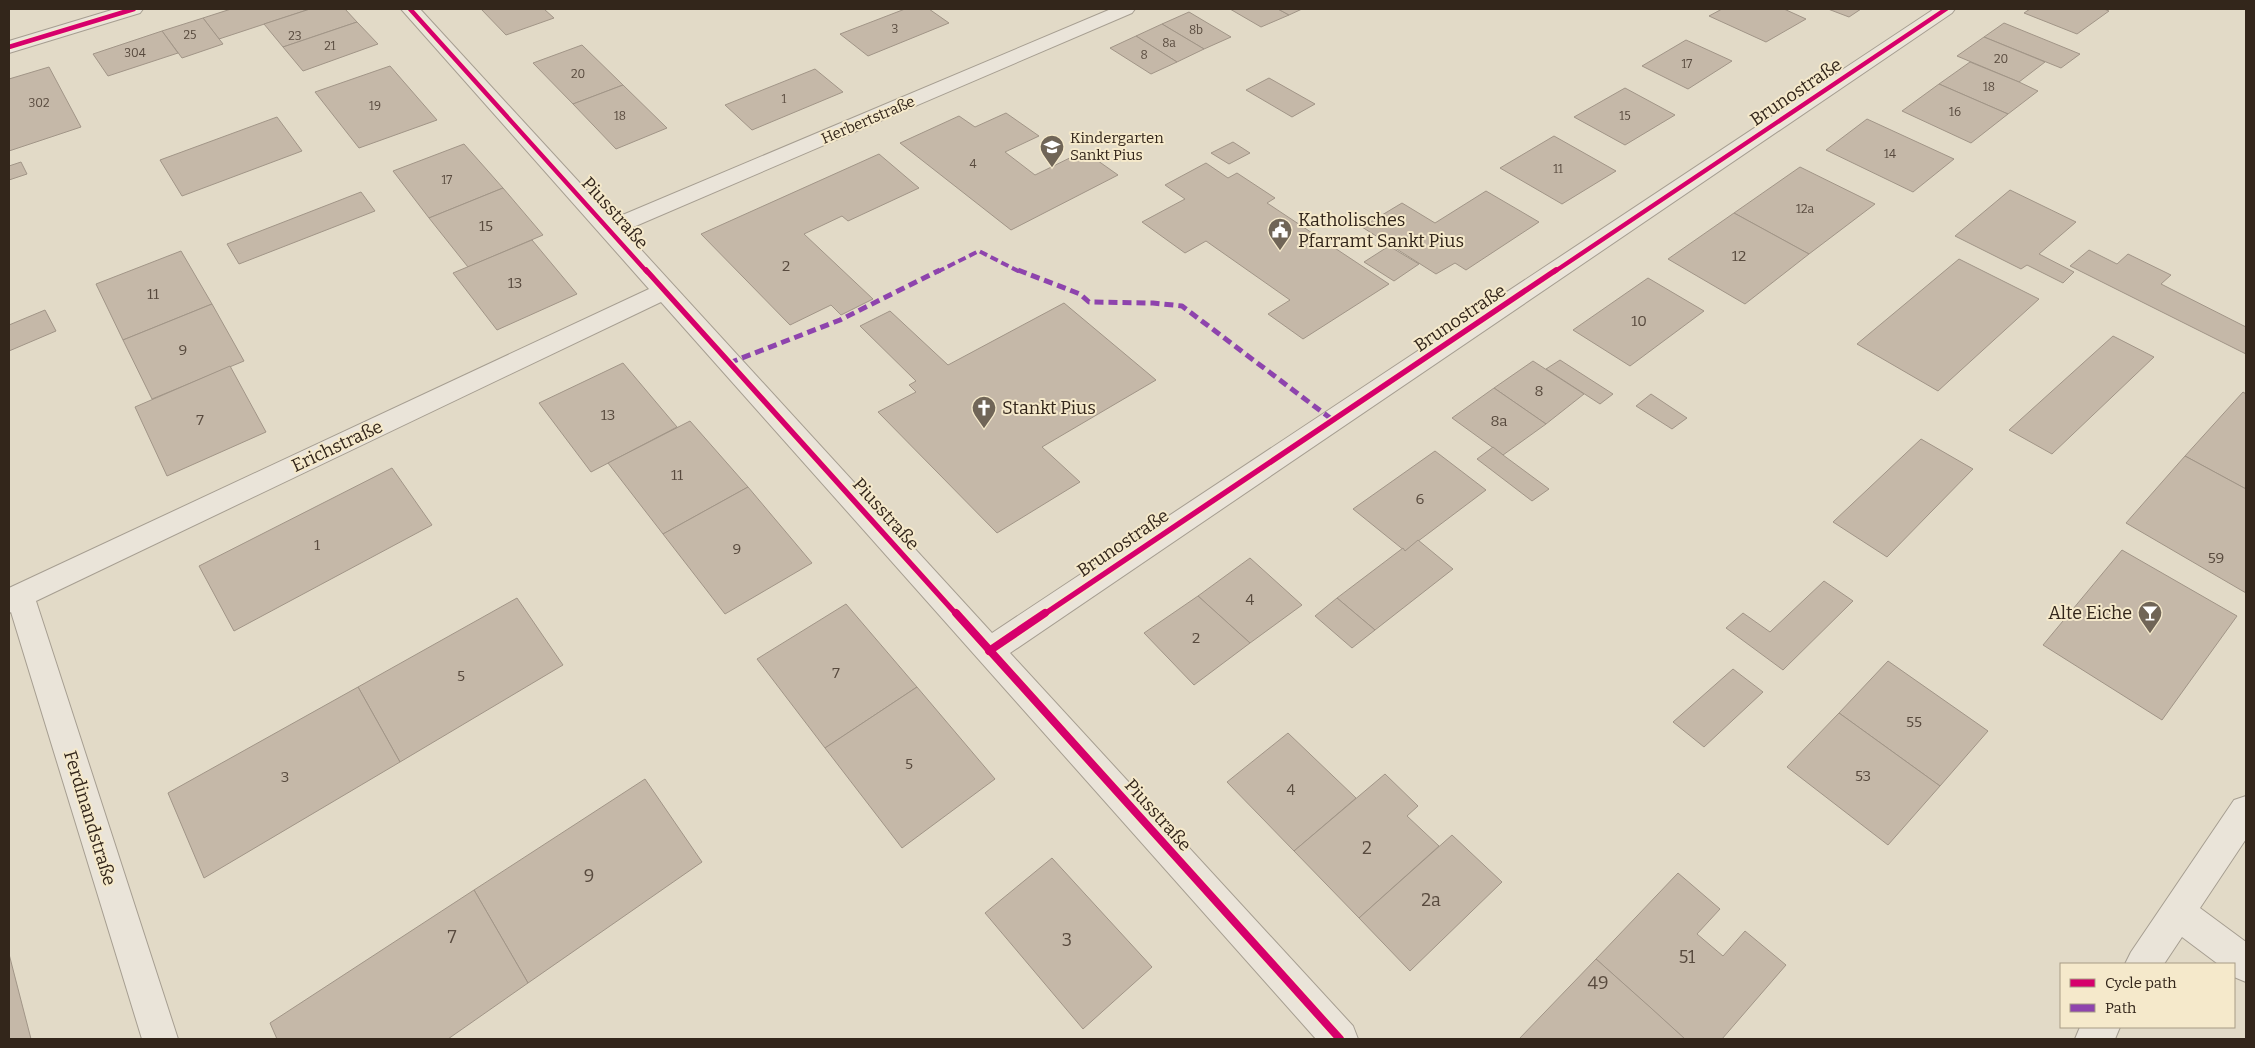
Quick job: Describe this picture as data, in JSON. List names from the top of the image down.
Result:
{
  "streets": {
    "street": [
      "Brunostraße",
      "Herbertstraße",
      "Piusstraße",
      "Erichstraße",
      "Ferdinandstraße"
    ]
  },
  "crossings": [
    ["Brunostraße", "Piusstraße"],
    ["Herbertstraße", "Piusstraße"],
    ["Piusstraße", "Erichstraße"],
    ["Erichstraße", "Ferdinandstraße"]
  ],
  "places": {
    "school or university": ["Kindergarten Sankt Pius"],
    "public building": ["Katholisches Pfarramt Sankt Pius"],
    "church": ["Stankt Pius"],
    "bar": ["Alte Eiche"]
  },
  "house_numbers": [
    "3",
    "8b",
    "25",
    "23",
    "8a",
    "21",
    "304",
    "8",
    "20",
    "17",
    "20",
    "18",
    "1",
    "302",
    "19",
    "16",
    "18",
    "15",
    "14",
    "4",
    "11",
    "17",
    "12a",
    "15",
    "12",
    "2",
    "13",
    "11",
    "10",
    "9",
    "8",
    "13",
    "7",
    "8a",
    "11",
    "6",
    "1",
    "9",
    "59",
    "4",
    "2",
    "7",
    "5",
    "55",
    "5",
    "53",
    "3",
    "4",
    "2",
    "9",
    "2a",
    "7",
    "3",
    "51",
    "49"
  ],
  "legend": ["Cycle path", "Path"]
}
